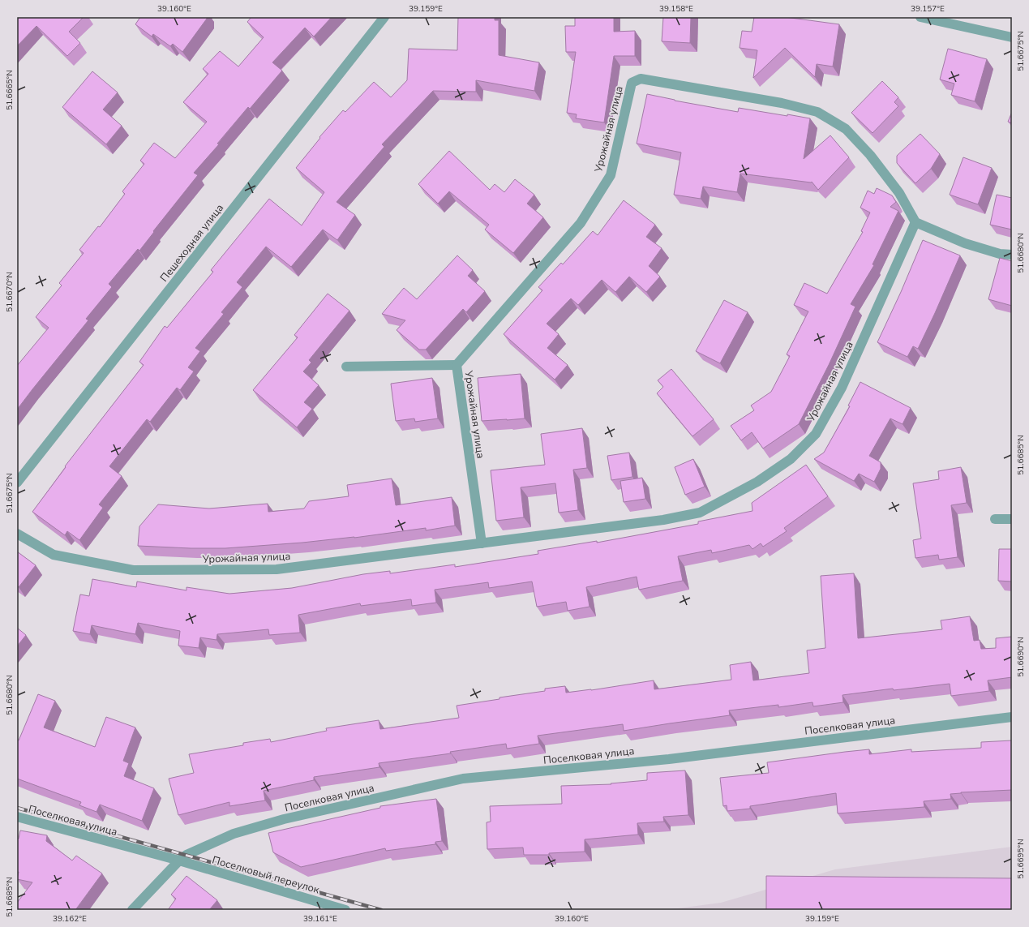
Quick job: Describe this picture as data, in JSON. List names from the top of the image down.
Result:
{
  "streets": {
    "street": [
      "Урожайная улица",
      "Пешеходная улица",
      "Поселковая улица",
      "Поселковый переулок"
    ]
  },
  "crossings": [
    ["Поселковая улица", "Поселковый переулок"]
  ],
  "coordinates": [
    "39.160°E",
    "39.159°E",
    "39.158°E",
    "39.157°E",
    "51.6675°N",
    "51.6665°N",
    "51.6680°N",
    "51.6670°N",
    "51.6685°N",
    "51.6690°N",
    "51.6695°N",
    "39.162°E",
    "39.161°E"
  ]
}
